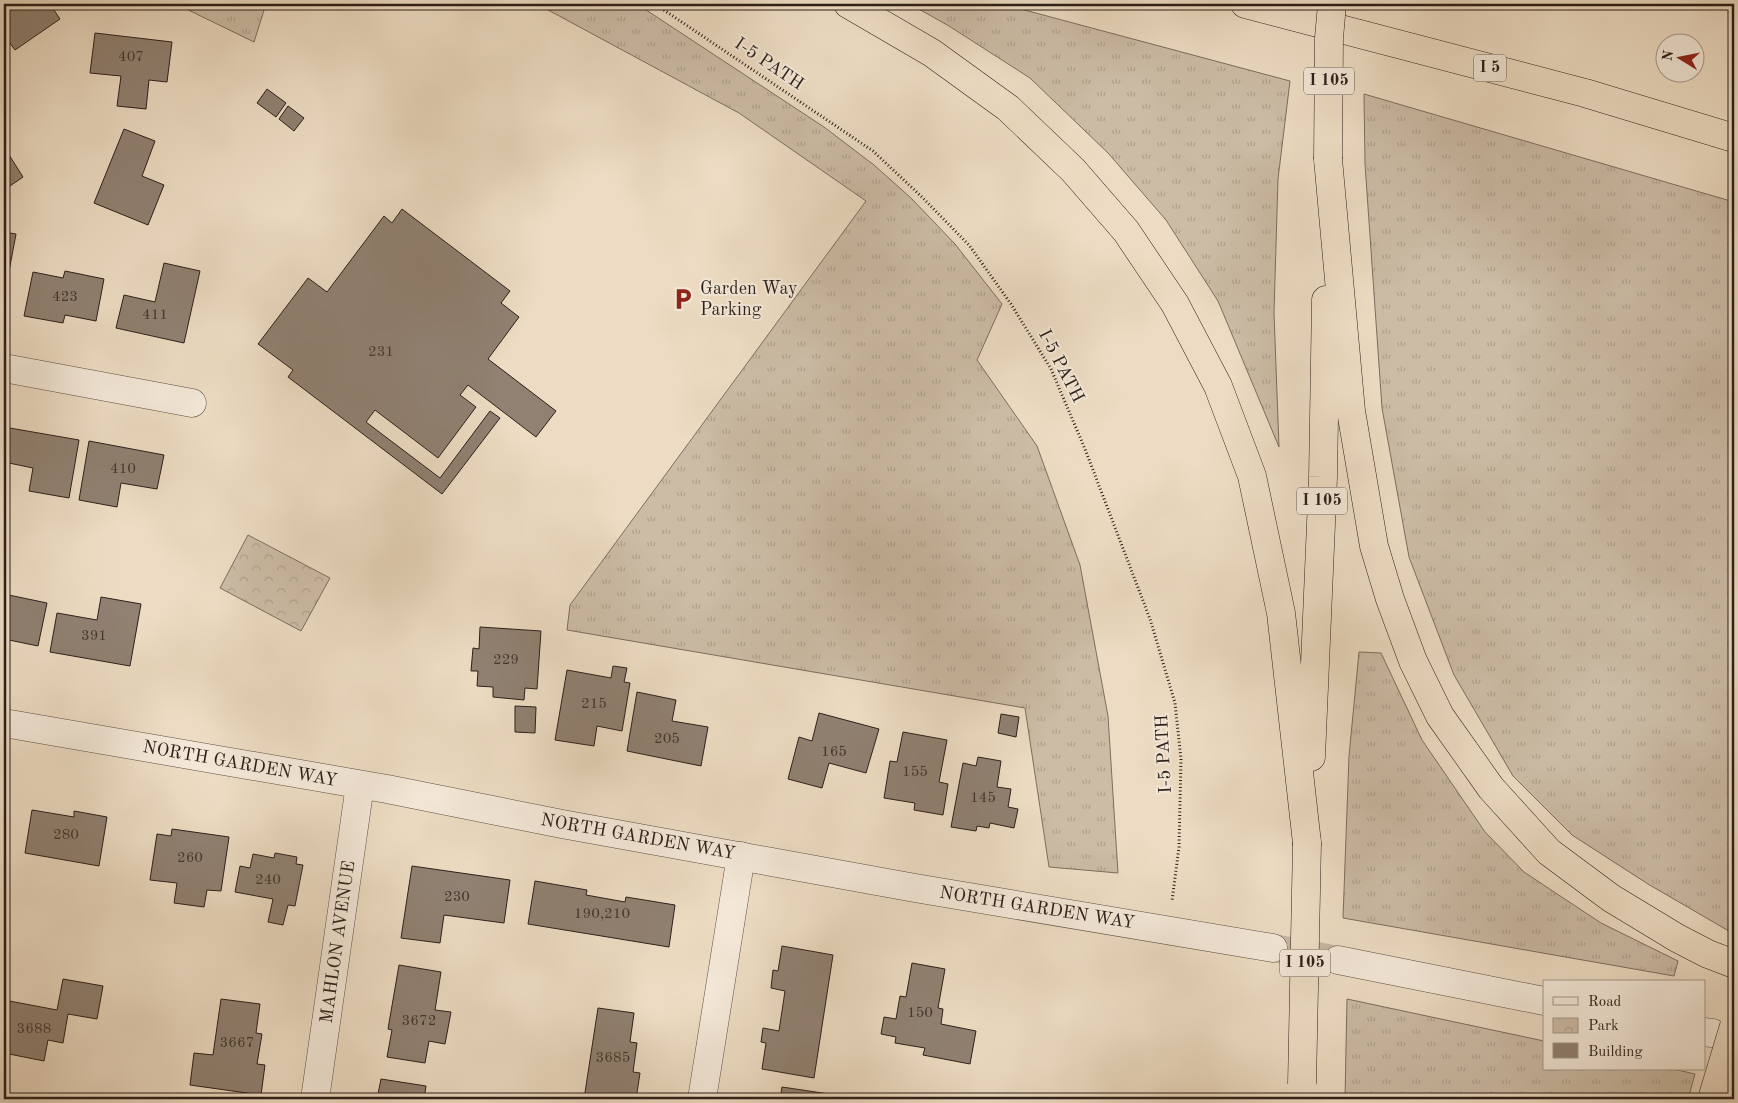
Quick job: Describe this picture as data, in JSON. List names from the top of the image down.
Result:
{
  "streets": {
    "highway": ["I 5", "I 105"],
    "street": ["NORTH GARDEN WAY", "MAHLON AVENUE"],
    "path": ["I-5 PATH"]
  },
  "crossings": [
    ["NORTH GARDEN WAY", "MAHLON AVENUE"]
  ],
  "places": {
    "parking": ["Garden Way Parking"]
  },
  "house_numbers": [
    "407",
    "423",
    "411",
    "231",
    "410",
    "391",
    "229",
    "215",
    "205",
    "165",
    "155",
    "145",
    "280",
    "260",
    "240",
    "230",
    "190,210",
    "150",
    "3672",
    "3688",
    "3667",
    "3685"
  ],
  "legend": ["Road", "Park", "Building"],
  "north": "left"
}
